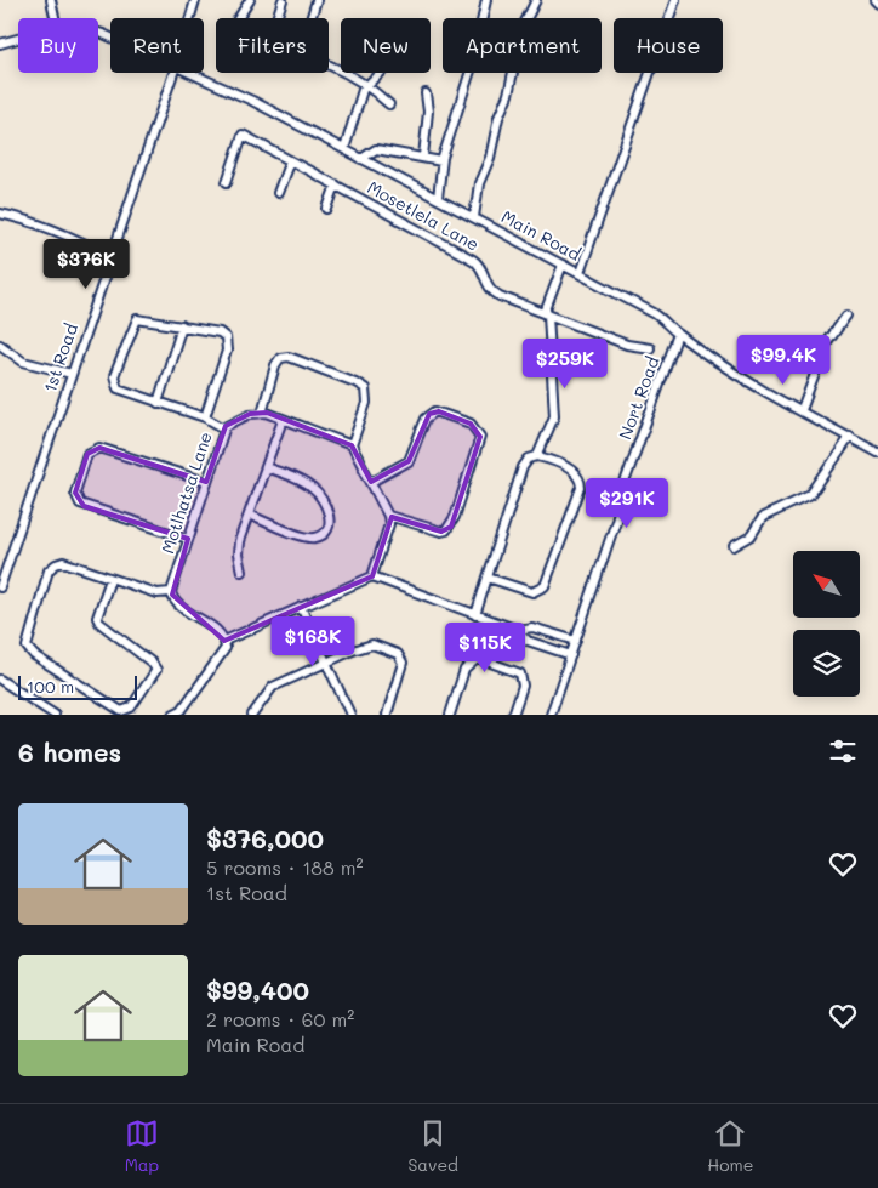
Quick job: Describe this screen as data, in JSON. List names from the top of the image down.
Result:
{
  "streets": {
    "street": [
      "Mosetlela Lane",
      "Main Road",
      "1st Road",
      "Nort Road",
      "Motlhatsa Lane"
    ]
  },
  "crossings": [
    ["Main Road", "Nort Road"]
  ],
  "scale_bar": "100 m",
  "north": "top left",
  "page": {
    "chip": [
      "Buy",
      "Rent",
      "Filters",
      "New",
      "Apartment",
      "House"
    ],
    "price": [
      "$376K",
      "$99.4K",
      "$259K",
      "$291K",
      "$168K",
      "$115K"
    ],
    "scale": "100 m",
    "heading": "6 homes",
    "list": [
      {
        "name": "$376,000",
        "note": "5 rooms · 188 m² · 1st Road"
      },
      {
        "name": "$99,400",
        "note": "2 rooms · 60 m² · Main Road"
      }
    ],
    "tabs": ["Map", "Saved", "Home"]
  }
}
